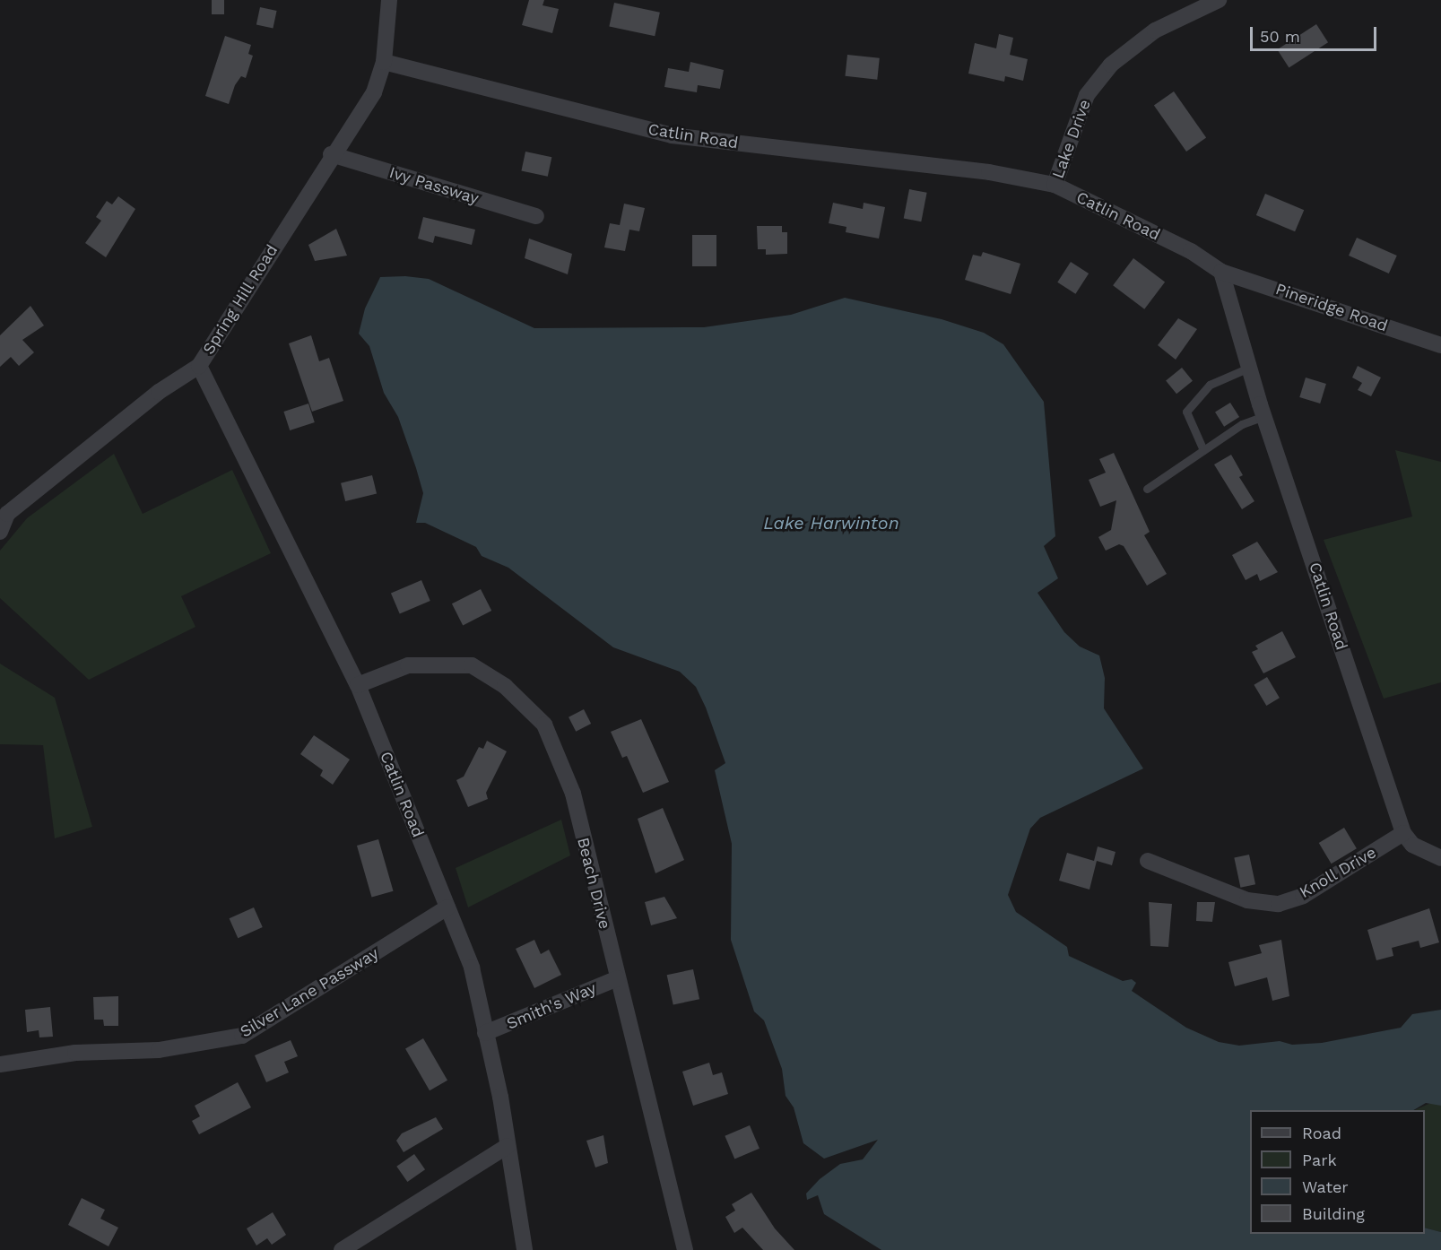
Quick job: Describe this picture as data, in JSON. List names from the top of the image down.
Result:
{
  "streets": {
    "street": [
      "Catlin Road",
      "Lake Drive",
      "Ivy Passway",
      "Spring Hill Road",
      "Pineridge Road",
      "Knoll Drive",
      "Beach Drive",
      "Silver Lane Passway",
      "Smith's Way"
    ]
  },
  "crossings": [
    ["Catlin Road", "Lake Drive"],
    ["Catlin Road", "Spring Hill Road"],
    ["Catlin Road", "Pineridge Road"],
    ["Catlin Road", "Knoll Drive"],
    ["Catlin Road", "Beach Drive"],
    ["Catlin Road", "Silver Lane Passway"],
    ["Catlin Road", "Smith's Way"],
    ["Ivy Passway", "Spring Hill Road"],
    ["Beach Drive", "Smith's Way"]
  ],
  "water": ["Lake Harwinton"],
  "legend": [
    "Road",
    "Park",
    "Water",
    "Building"
  ],
  "scale_bar": "50 m"
}
